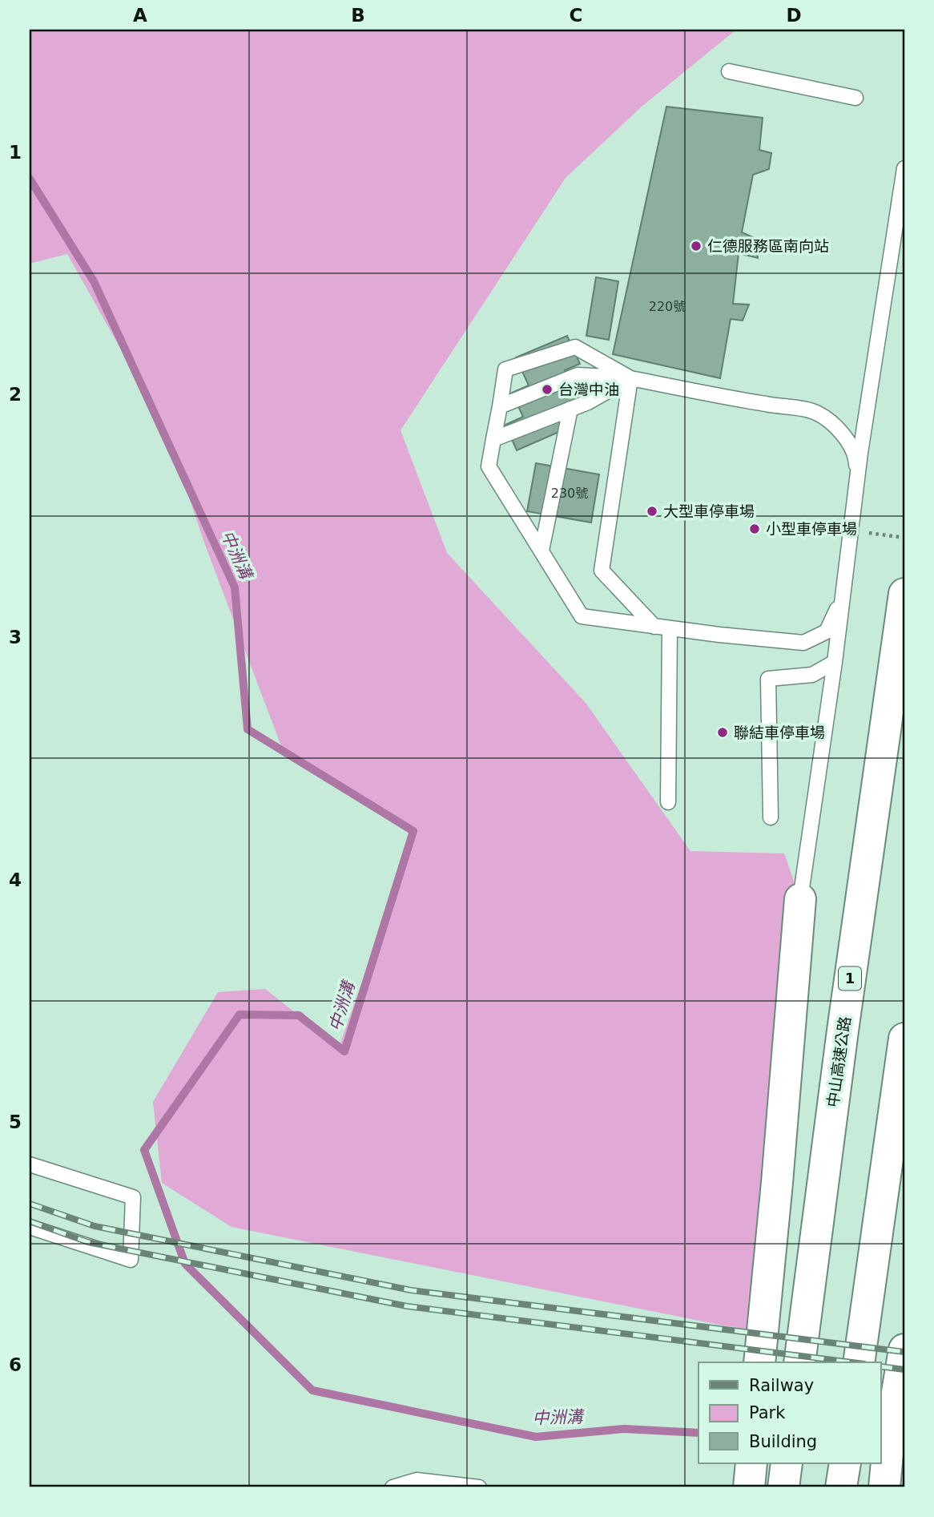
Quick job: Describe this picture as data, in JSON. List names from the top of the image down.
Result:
{
  "streets": {
    "highway": ["1", "中山高速公路"]
  },
  "water": ["中洲溝"],
  "places": [
    "仁德服務區南向站",
    "台灣中油",
    "大型車停車場",
    "小型車停車場",
    "聯結車停車場"
  ],
  "house_numbers": ["220號", "230號"],
  "legend": ["Railway", "Park", "Building"],
  "grid": {
    "columns": [
      "A",
      "B",
      "C",
      "D"
    ],
    "rows": [
      "1",
      "2",
      "3",
      "4",
      "5",
      "6"
    ]
  }
}
